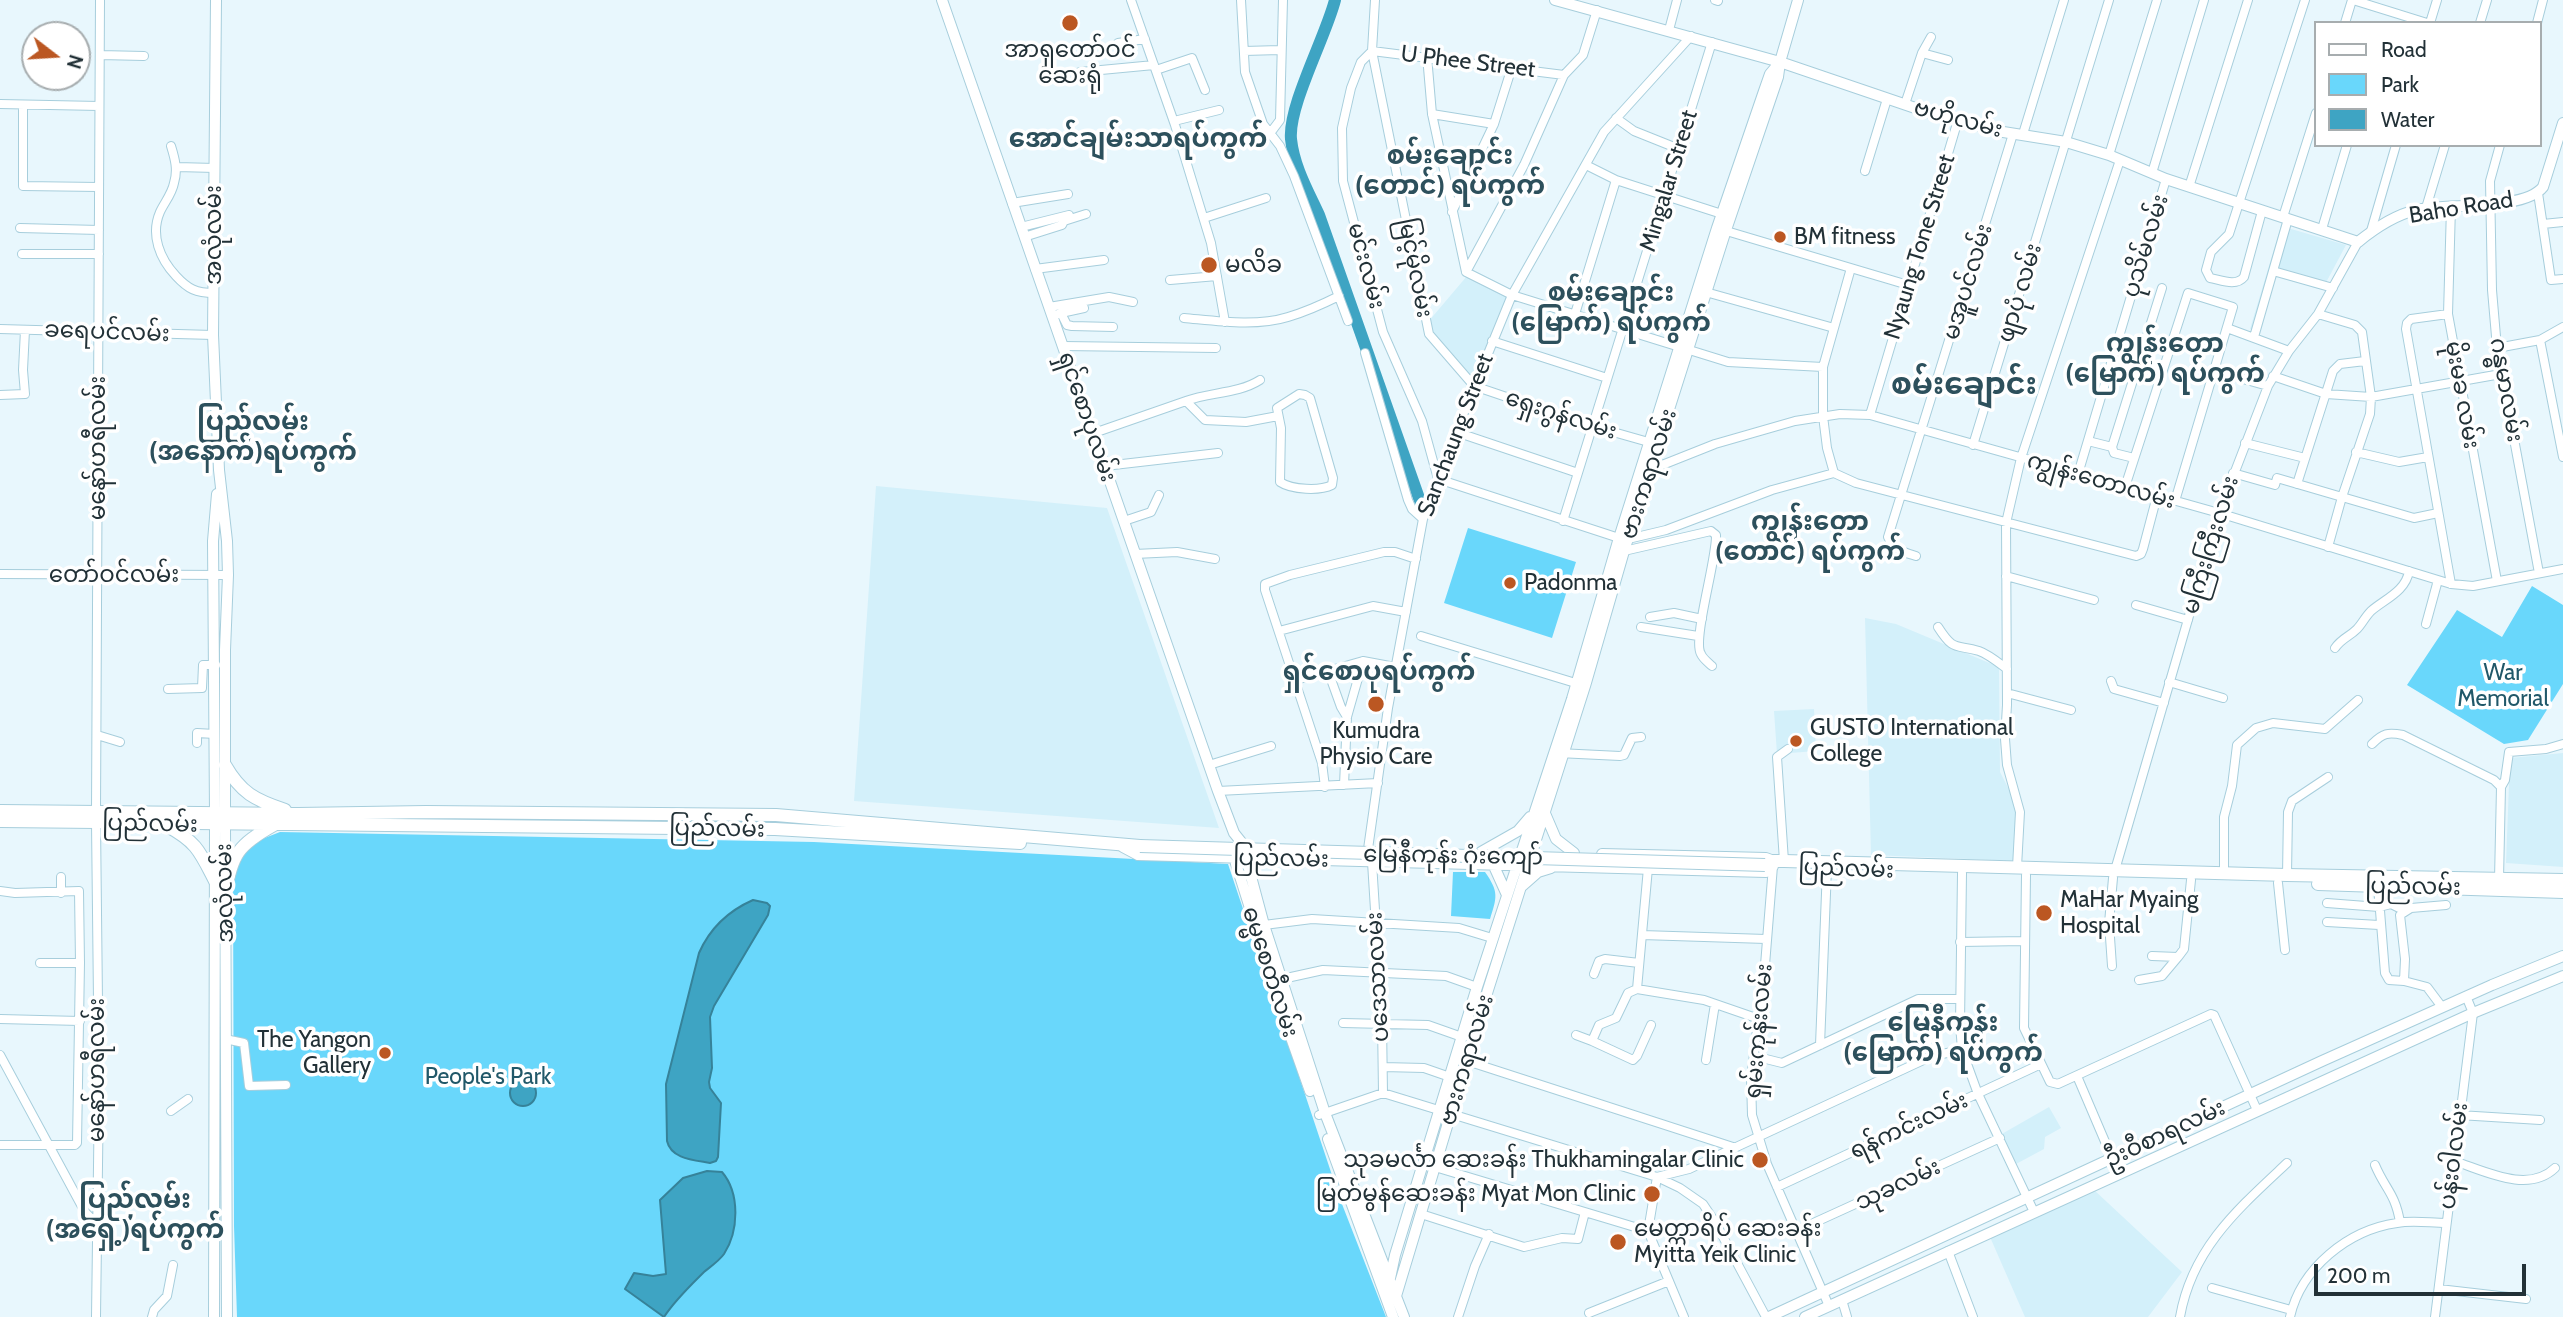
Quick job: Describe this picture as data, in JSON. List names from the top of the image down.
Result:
{
  "streets": {
    "highway": ["ပြည်လမ်း", "မြေနီကုန်း ဂုံးကျော်"],
    "main road": [
      "ဗဟိုလမ်း",
      "Baho Road",
      "အလုံလမ်း",
      "ရှင်စောပုလမ်း",
      "ဗားကရာလမ်း",
      "ဓမ္မစေတီလမ်း",
      "ဦးဝီစာရလမ်း"
    ],
    "street": [
      "U Phee Street",
      "Mingalar Street",
      "ပုသိမ်လမ်း",
      "Nyaung Tone Street",
      "မင်းလမ်း",
      "မြင့်မိုလမ်း",
      "မအူပင်လမ်း",
      "ဖျာပုံ လမ်း",
      "ခရေပင်လမ်း",
      "ဂန္ဓမာလမ်း",
      "မိုးမခ လမ်း",
      "ရှေးဂွန်လမ်း",
      "Sanchaung Street",
      "မနော်ဟရီလမ်း",
      "ကျွန်းတောလမ်း",
      "မကြီးကြီးလမ်း",
      "တော်ဝင်လမ်း",
      "ပဒေသာလမ်း",
      "ရှမ်းကုန်းလမ်း",
      "ရန်ကင်းလမ်း",
      "ပန်းဝါလမ်း",
      "သုခလမ်း"
    ]
  },
  "crossings": [
    ["U Phee Street", "မင်းလမ်း"],
    ["U Phee Street", "မြင့်မိုလမ်း"],
    ["ဗဟိုလမ်း", "Mingalar Street"],
    ["ဗဟိုလမ်း", "Baho Road"],
    ["ဗဟိုလမ်း", "ပုသိမ်လမ်း"],
    ["ဗဟိုလမ်း", "Nyaung Tone Street"],
    ["ဗဟိုလမ်း", "မအူပင်လမ်း"],
    ["ဗဟိုလမ်း", "ဖျာပုံ လမ်း"],
    ["ဗဟိုလမ်း", "Sanchaung Street"],
    ["ဗဟိုလမ်း", "ဗားကရာလမ်း"],
    ["ဗဟိုလမ်း", "မကြီးကြီးလမ်း"],
    ["Mingalar Street", "ရှေးဂွန်လမ်း"],
    ["Baho Road", "ဂန္ဓမာလမ်း"],
    ["Baho Road", "မိုးမခ လမ်း"],
    ["Baho Road", "မကြီးကြီးလမ်း"],
    ["အလုံလမ်း", "ခရေပင်လမ်း"],
    ["အလုံလမ်း", "တော်ဝင်လမ်း"],
    ["အလုံလမ်း", "ပြည်လမ်း"],
    ["ပုသိမ်လမ်း", "ကျွန်းတောလမ်း"],
    ["Nyaung Tone Street", "ကျွန်းတောလမ်း"],
    ["မင်းလမ်း", "မြင့်မိုလမ်း"],
    ["မင်းလမ်း", "Sanchaung Street"],
    ["မြင့်မိုလမ်း", "ရှေးဂွန်လမ်း"],
    ["မြင့်မိုလမ်း", "Sanchaung Street"],
    ["မအူပင်လမ်း", "ကျွန်းတောလမ်း"],
    ["ဖျာပုံ လမ်း", "ကျွန်းတောလမ်း"],
    ["ခရေပင်လမ်း", "မနော်ဟရီလမ်း"],
    ["ဂန္ဓမာလမ်း", "ကျွန်းတောလမ်း"],
    ["မိုးမခ လမ်း", "ကျွန်းတောလမ်း"],
    ["ရှေးဂွန်လမ်း", "Sanchaung Street"],
    ["ရှေးဂွန်လမ်း", "ဗားကရာလမ်း"],
    ["ရှင်စောပုလမ်း", "ပြည်လမ်း"],
    ["ရှင်စောပုလမ်း", "ဓမ္မစေတီလမ်း"],
    ["Sanchaung Street", "ပြည်လမ်း"],
    ["မနော်ဟရီလမ်း", "တော်ဝင်လမ်း"],
    ["မနော်ဟရီလမ်း", "ပြည်လမ်း"],
    ["ဗားကရာလမ်း", "ကျွန်းတောလမ်း"],
    ["ဗားကရာလမ်း", "ပြည်လမ်း"],
    ["ဗားကရာလမ်း", "ဓမ္မစေတီလမ်း"],
    ["ကျွန်းတောလမ်း", "မကြီးကြီးလမ်း"],
    ["မကြီးကြီးလမ်း", "ပြည်လမ်း"],
    ["ပြည်လမ်း", "မြေနီကုန်း ဂုံးကျော်"],
    ["ပြည်လမ်း", "ဓမ္မစေတီလမ်း"],
    ["ပြည်လမ်း", "ပဒေသာလမ်း"],
    ["ပြည်လမ်း", "ရှမ်းကုန်းလမ်း"],
    ["မြေနီကုန်း ဂုံးကျော်", "ရှမ်းကုန်းလမ်း"],
    ["ရှမ်းကုန်းလမ်း", "ရန်ကင်းလမ်း"],
    ["ရှမ်းကုန်းလမ်း", "ဦးဝီစာရလမ်း"],
    ["ရှမ်းကုန်းလမ်း", "သုခလမ်း"],
    ["ဦးဝီစာရလမ်း", "ပန်းဝါလမ်း"]
  ],
  "districts": [
    "အောင်ချမ်းသာရပ်ကွက်",
    "စမ်းချောင်း (တောင်) ရပ်ကွက်",
    "စမ်းချောင်း (မြောက်) ရပ်ကွက်",
    "ကျွန်းတော (မြောက်) ရပ်ကွက်",
    "စမ်းချောင်း",
    "ပြည်လမ်း (အနောက်)ရပ်ကွက်",
    "ကျွန်းတော (တောင်) ရပ်ကွက်",
    "ရှင်စောပုရပ်ကွက်",
    "မြေနီကုန်း (မြောက်) ရပ်ကွက်",
    "ပြည်လမ်း (အရှေ့)ရပ်ကွက်"
  ],
  "parks": ["War Memorial", "People's Park"],
  "places": [
    "အာရှတော်ဝင် ဆေးရုံ",
    "BM fitness",
    "မလိခ",
    "Padonma",
    "Kumudra Physio Care",
    "GUSTO International College",
    "MaHar Myaing Hospital",
    "The Yangon Gallery",
    "သုခမင်္လာ ဆေးခန်း Thukhamingalar Clinic",
    "မြတ်မွန်ဆေးခန်း Myat Mon Clinic",
    "မေတ္တာရိပ် ဆေးခန်း Myitta Yeik Clinic"
  ],
  "legend": ["Road", "Park", "Water"],
  "scale_bar": "200 m",
  "north": "right"
}
